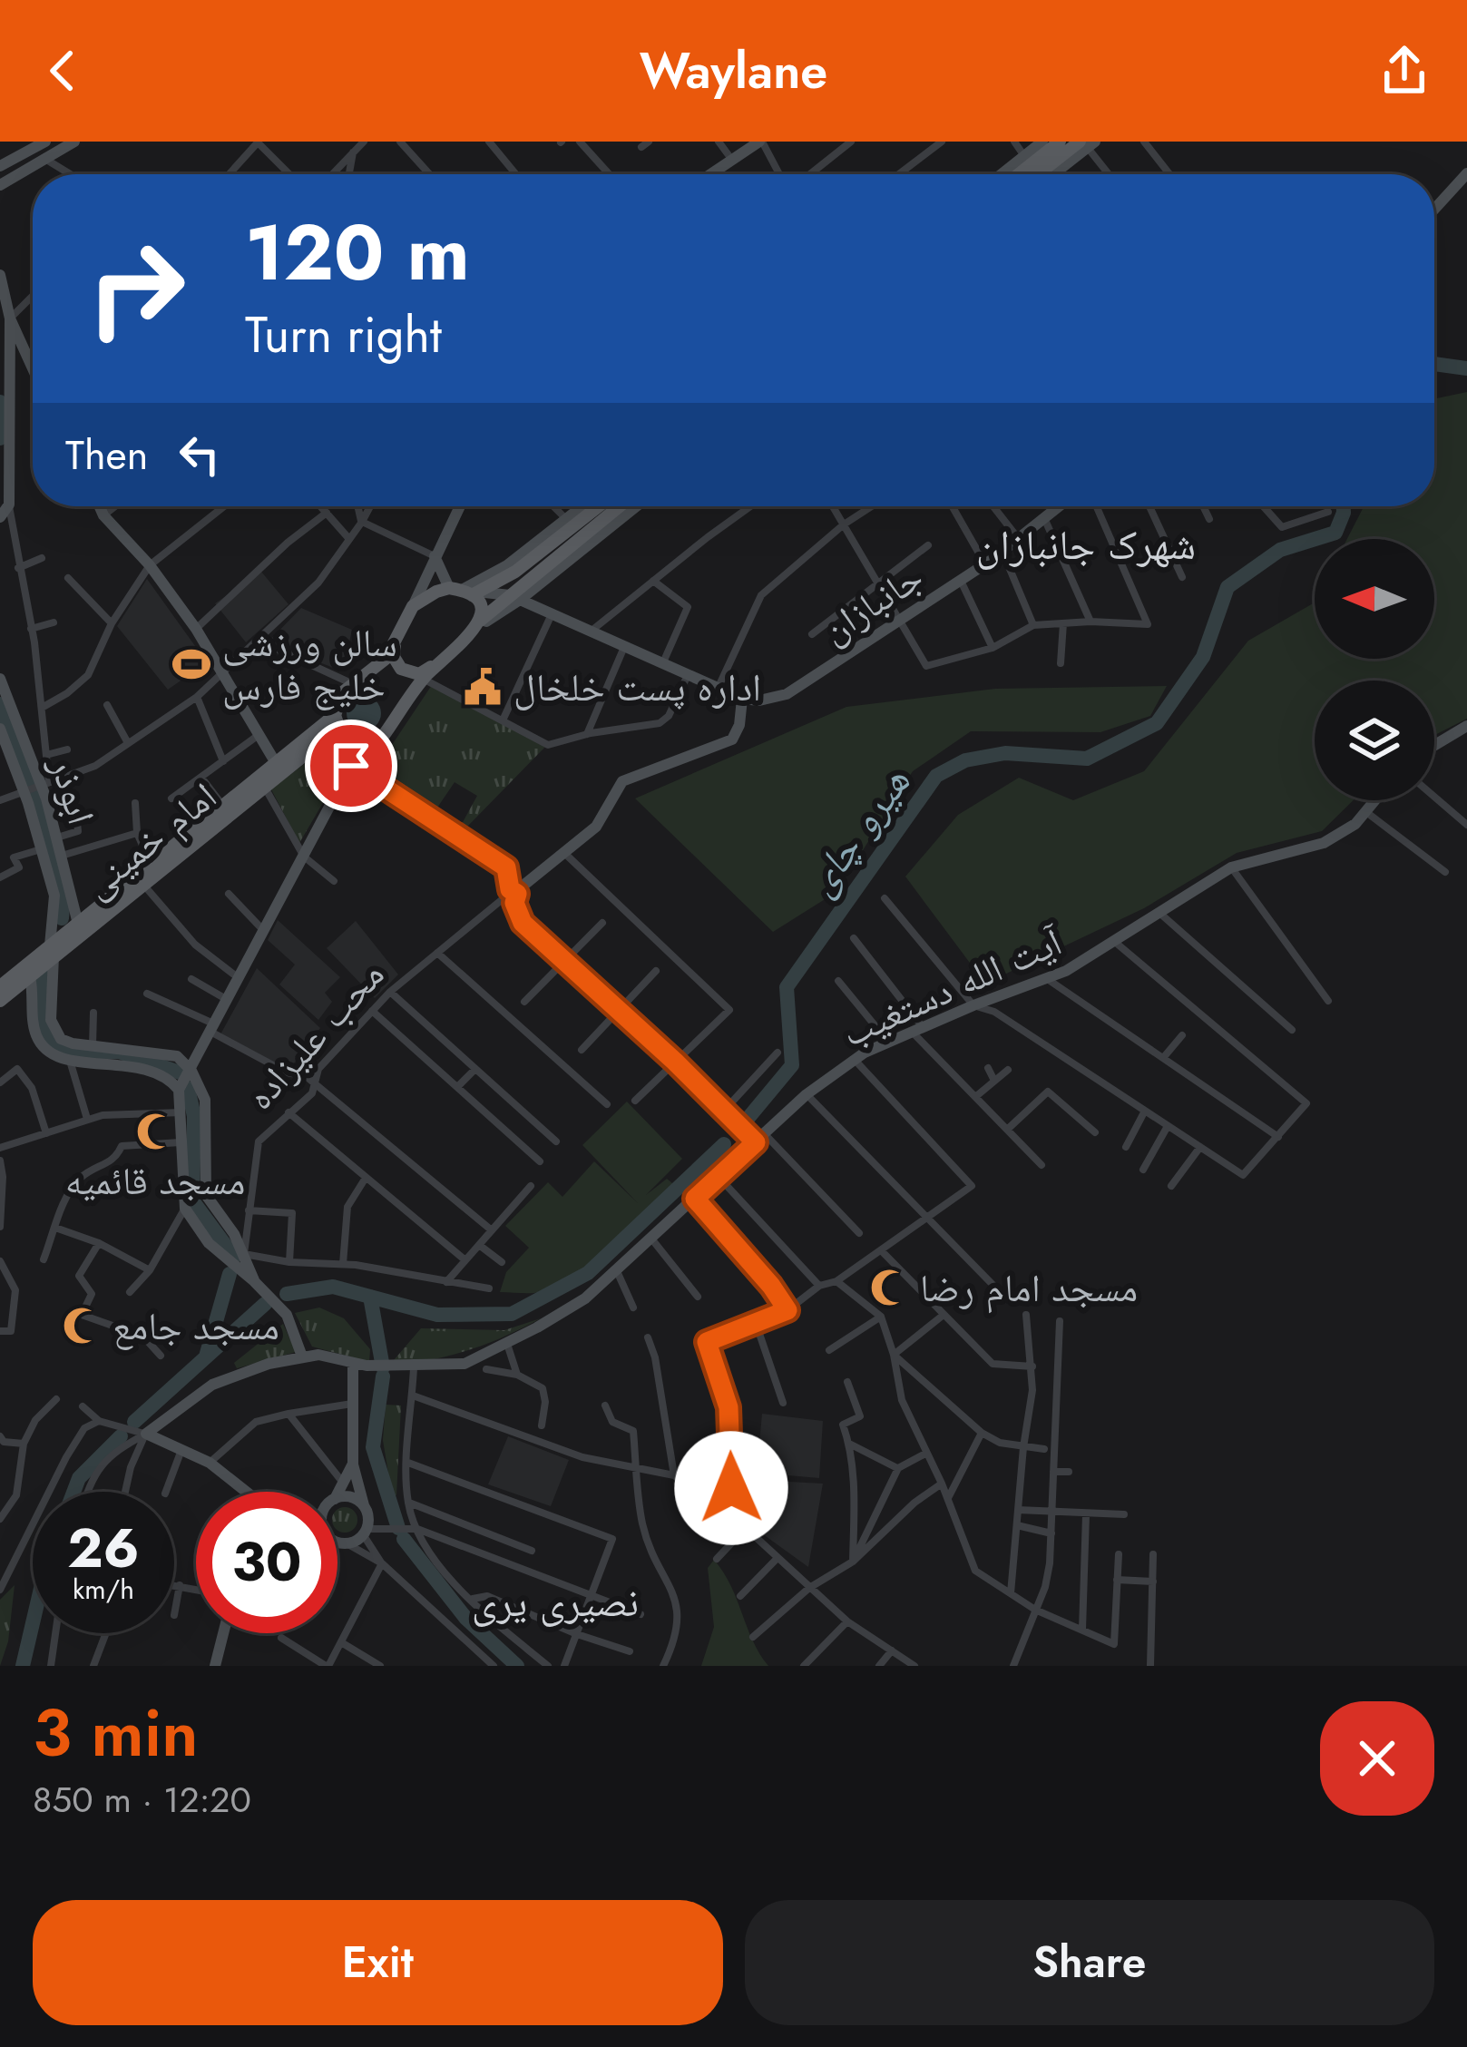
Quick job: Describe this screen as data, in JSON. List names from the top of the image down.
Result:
{
  "streets": {
    "main road": [
      "جانبازان",
      "ابوذر",
      "امام خمینی",
      "آیت الله دستغیب",
      "محب علیزاده"
    ]
  },
  "crossings": [
    ["جانبازان", "محب علیزاده"],
    ["ابوذر", "امام خمینی"]
  ],
  "districts": ["شهرک جانبازان", "نصیری یری"],
  "water": ["هیرو چای"],
  "places": {
    "sports": ["سالن ورزشی خلیج فارس"],
    "public building": ["اداره پست خلخال"],
    "mosque": ["مسجد قائمیه", "مسجد امام رضا", "مسجد جامع"]
  },
  "north": "left",
  "page": {
    "header": "Waylane",
    "turn": ["120 m", "Turn right"],
    "then": "Then",
    "speed": "26 km/h",
    "limit": "30",
    "heading": ["3 min", "850 m · 12:20"],
    "buttons": ["Exit", "Share"]
  }
}
